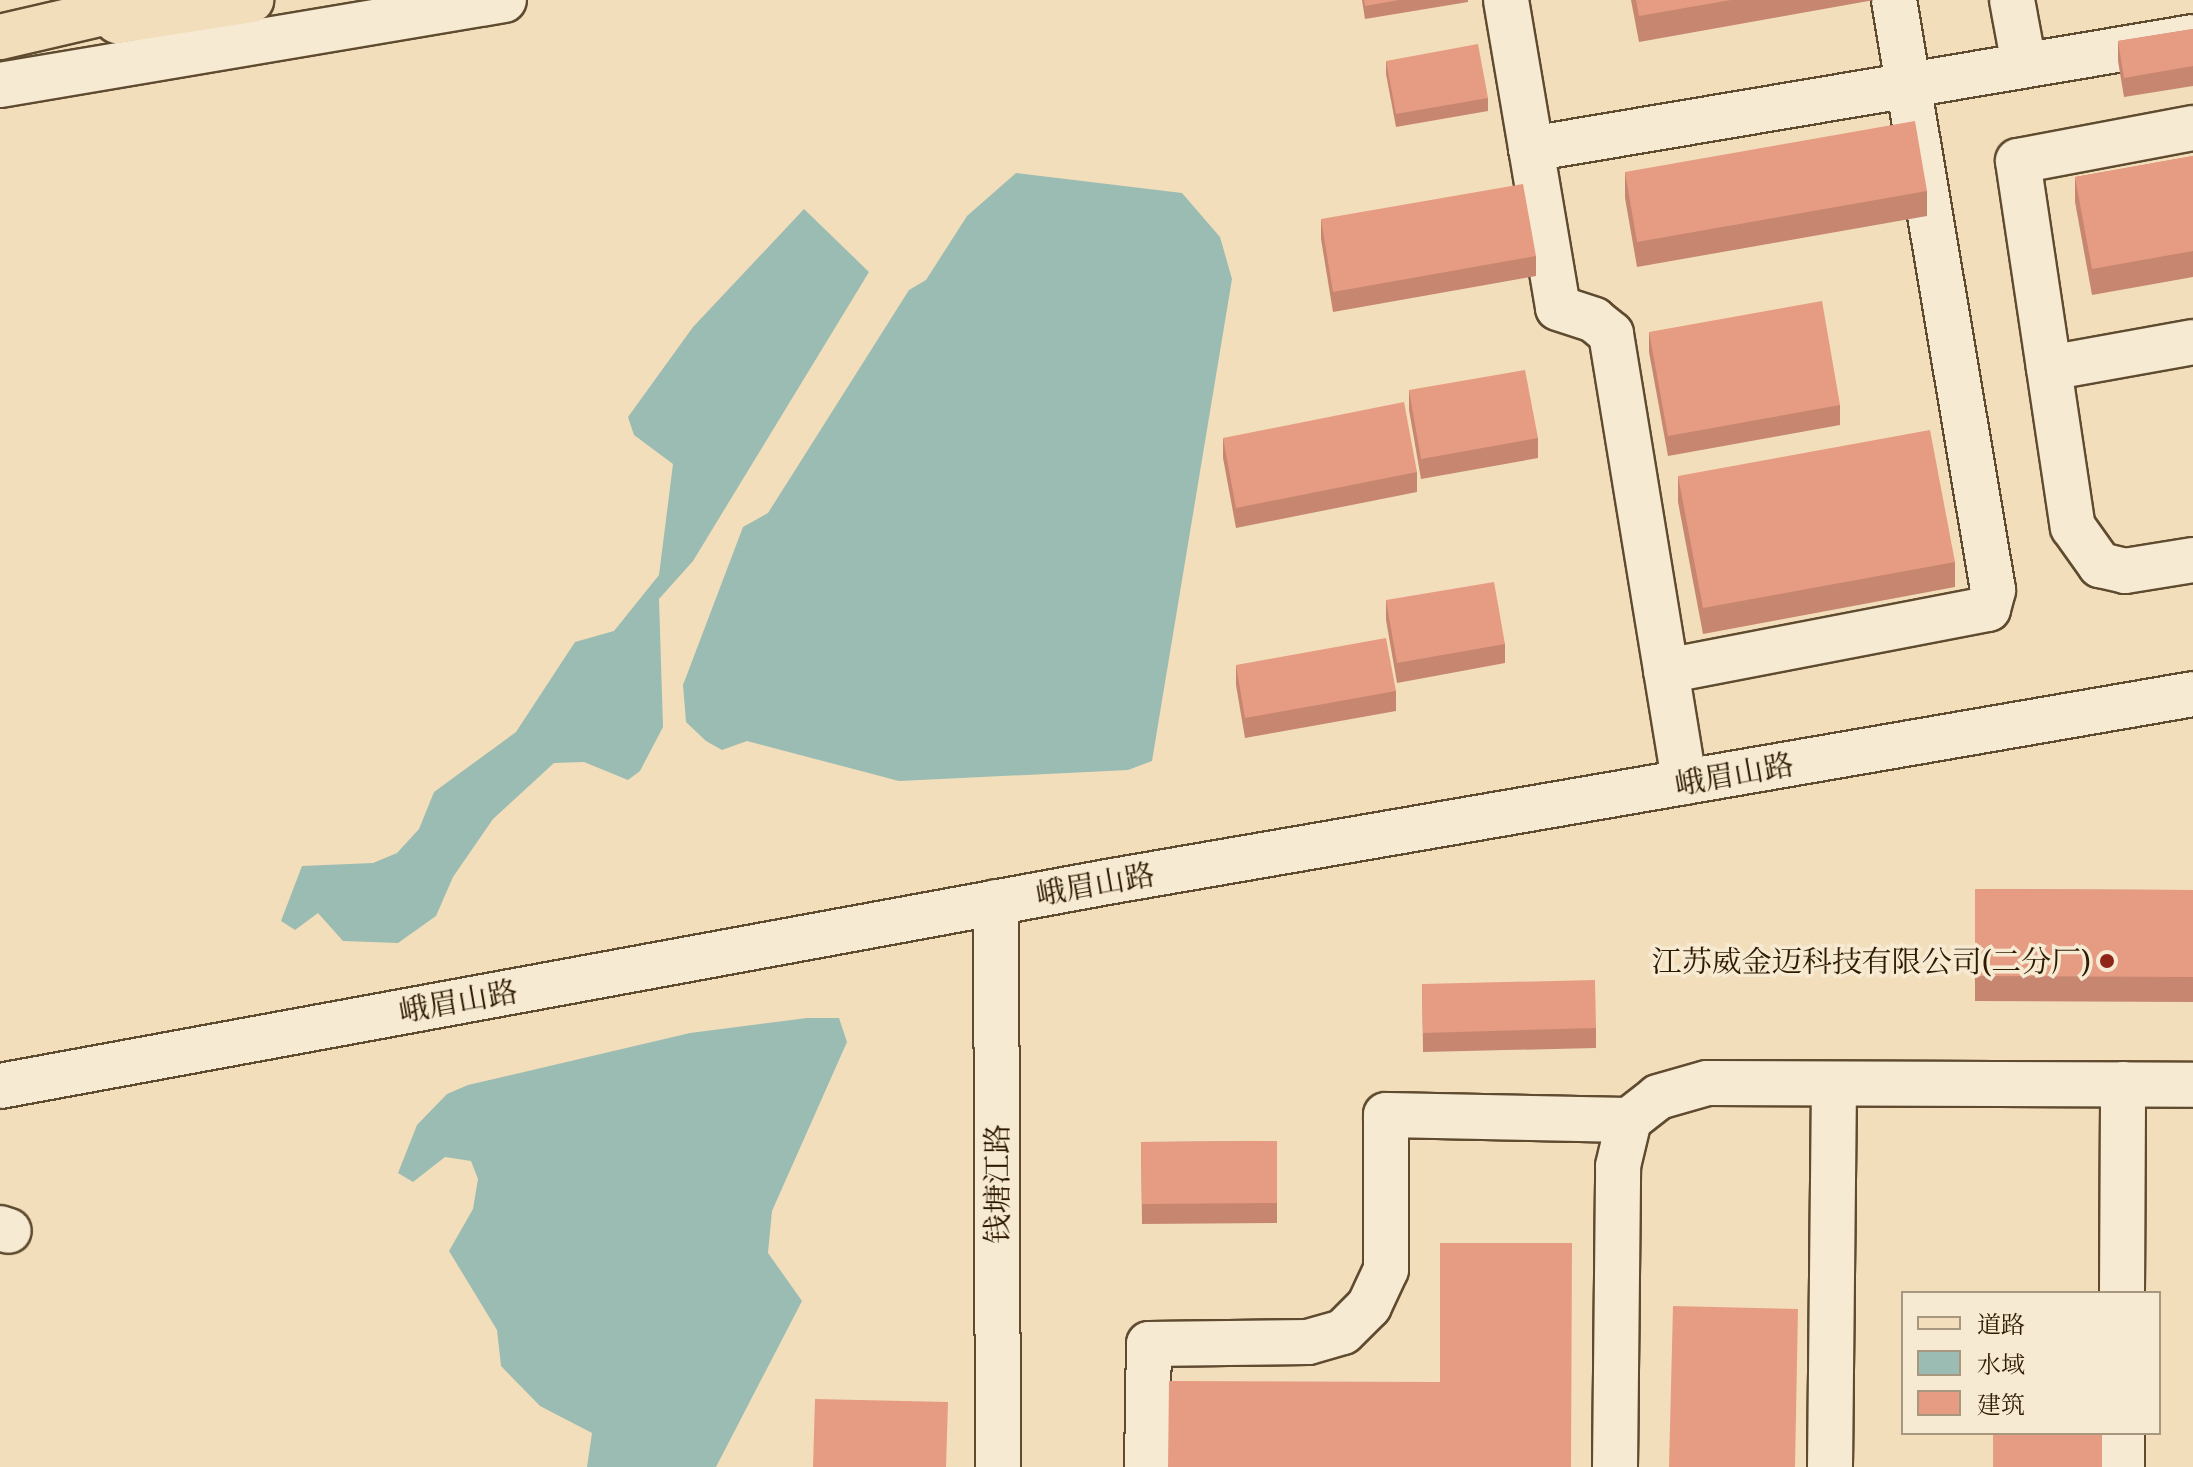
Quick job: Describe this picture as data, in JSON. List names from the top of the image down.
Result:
{
  "streets": {
    "street": ["峨眉山路", "钱塘江路"]
  },
  "crossings": [
    ["峨眉山路", "钱塘江路"]
  ],
  "places": ["江苏威金迈科技有限公司(二分厂)"],
  "legend": ["道路", "水域", "建筑"]
}
